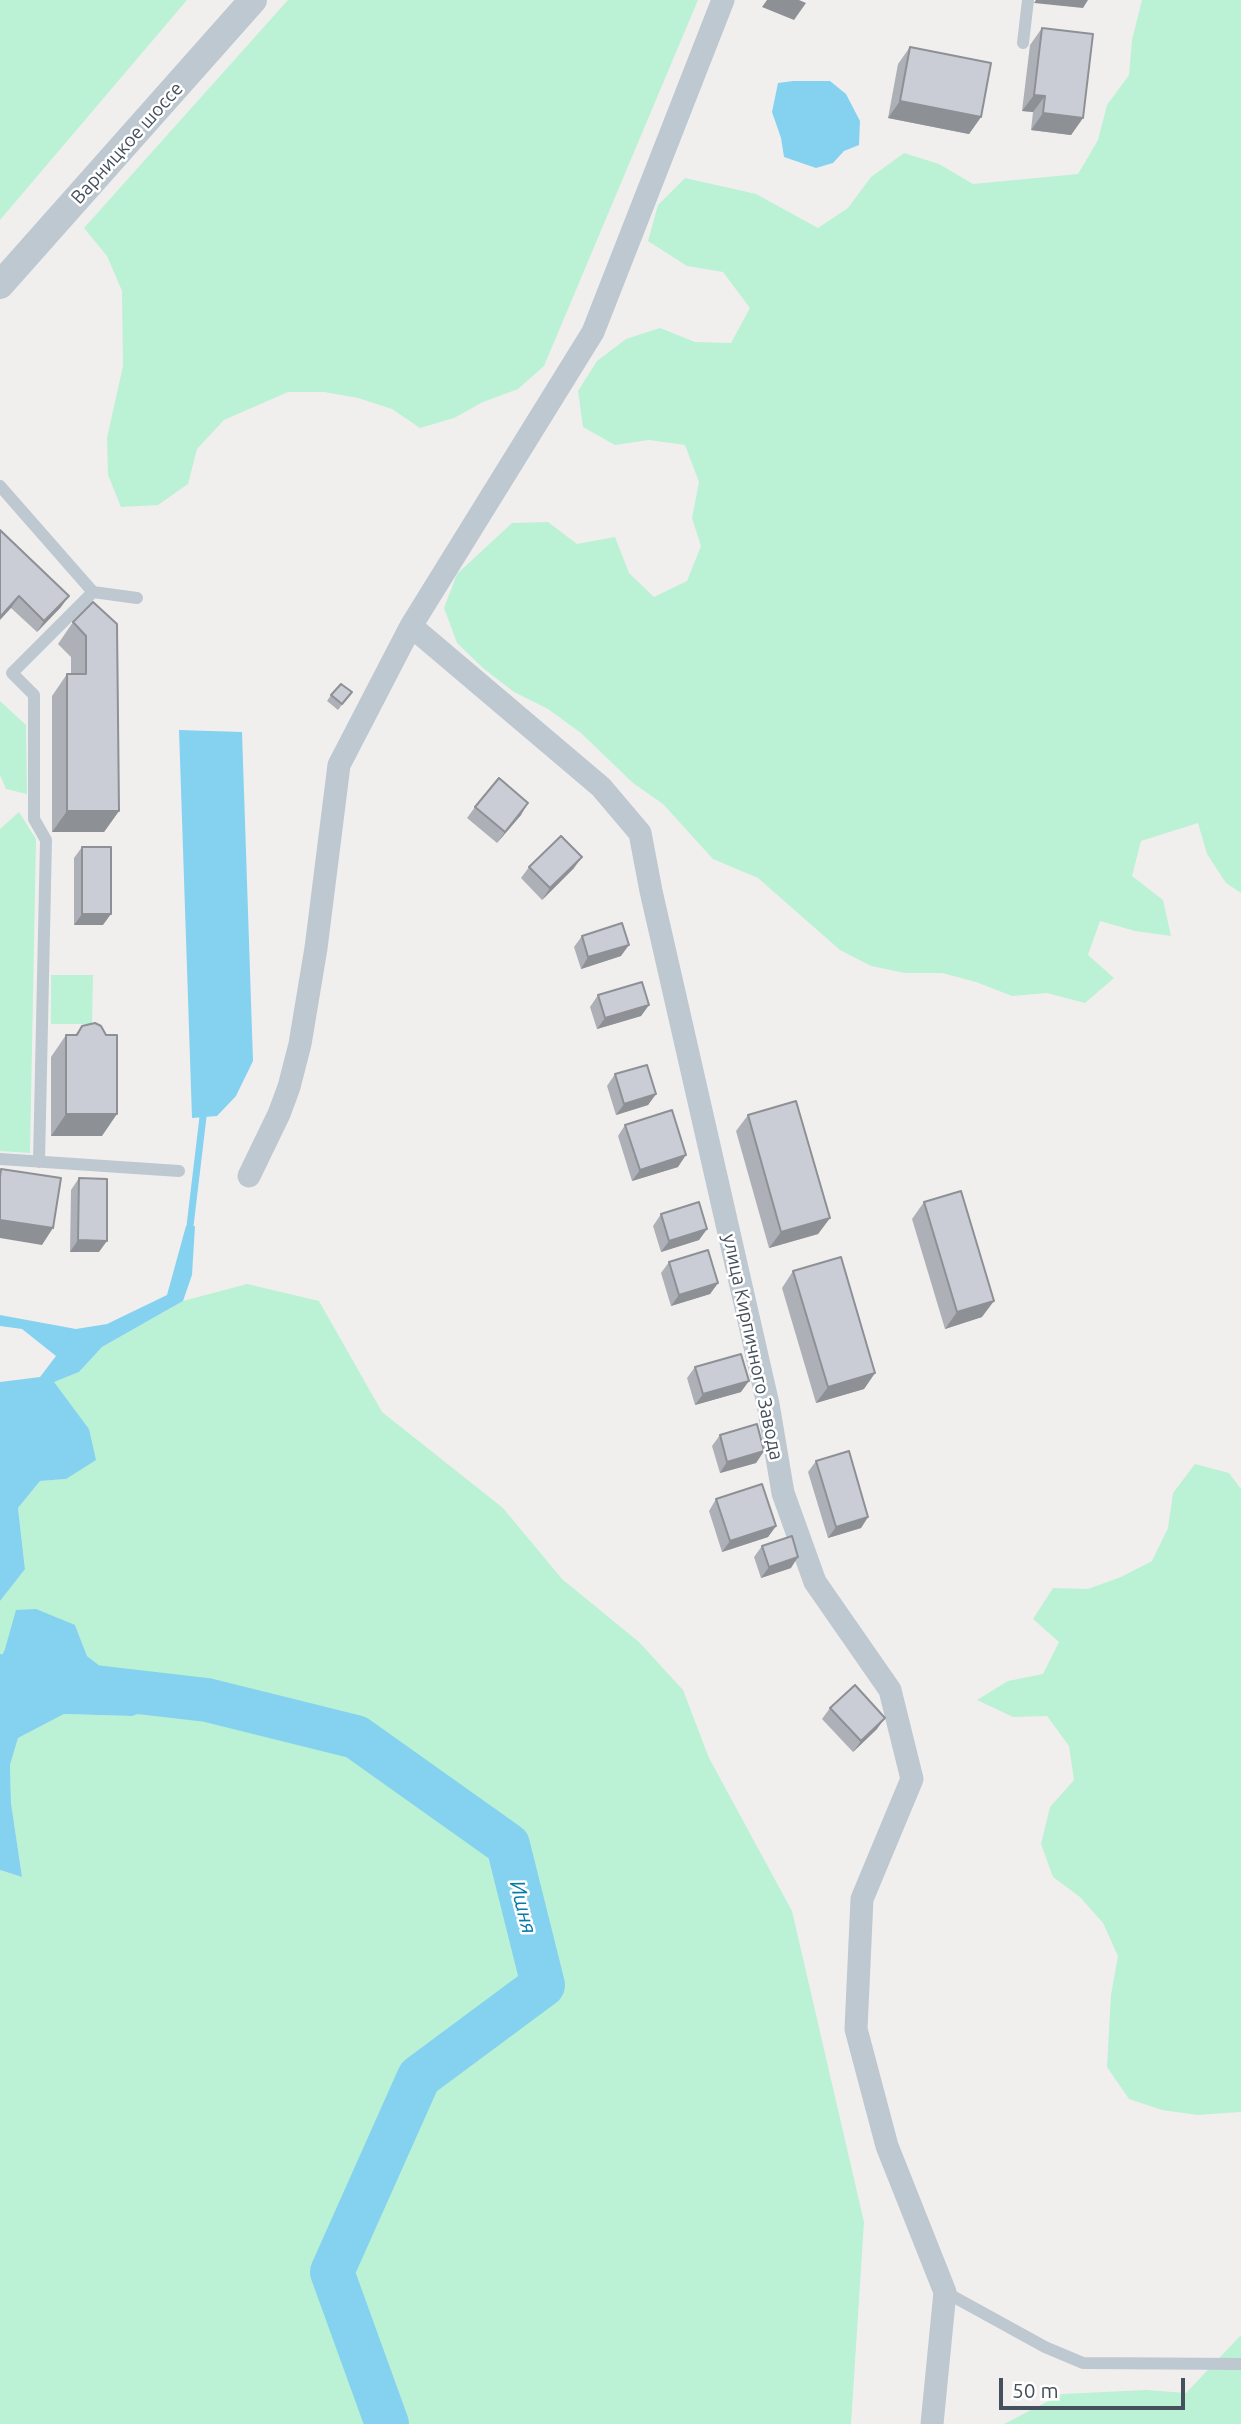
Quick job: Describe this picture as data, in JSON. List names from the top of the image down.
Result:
{
  "streets": {
    "street": ["Варницкое шоссе", "улица Кирпичного Завода"]
  },
  "water": ["Ишня"],
  "scale_bar": "50 m"
}
